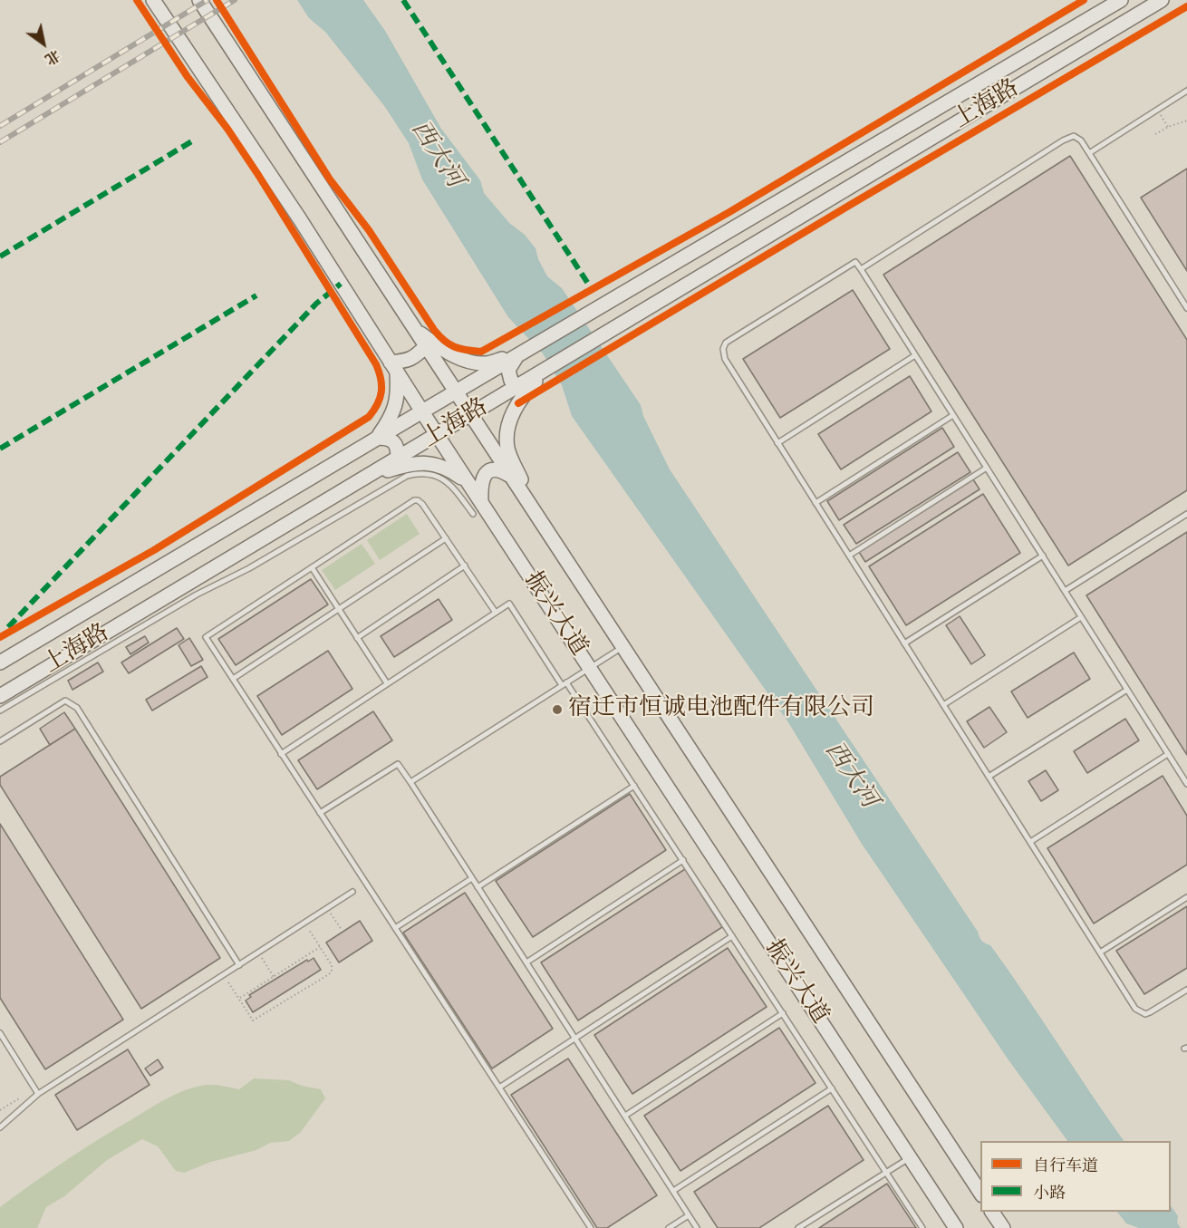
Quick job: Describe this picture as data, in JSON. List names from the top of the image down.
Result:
{
  "streets": {
    "main road": ["上海路", "振兴大道"]
  },
  "crossings": [
    ["上海路", "振兴大道"]
  ],
  "water": ["西大河"],
  "places": ["宿迁市恒诚电池配件有限公司"],
  "legend": ["自行车道", "小路"],
  "north": "bottom right"
}
